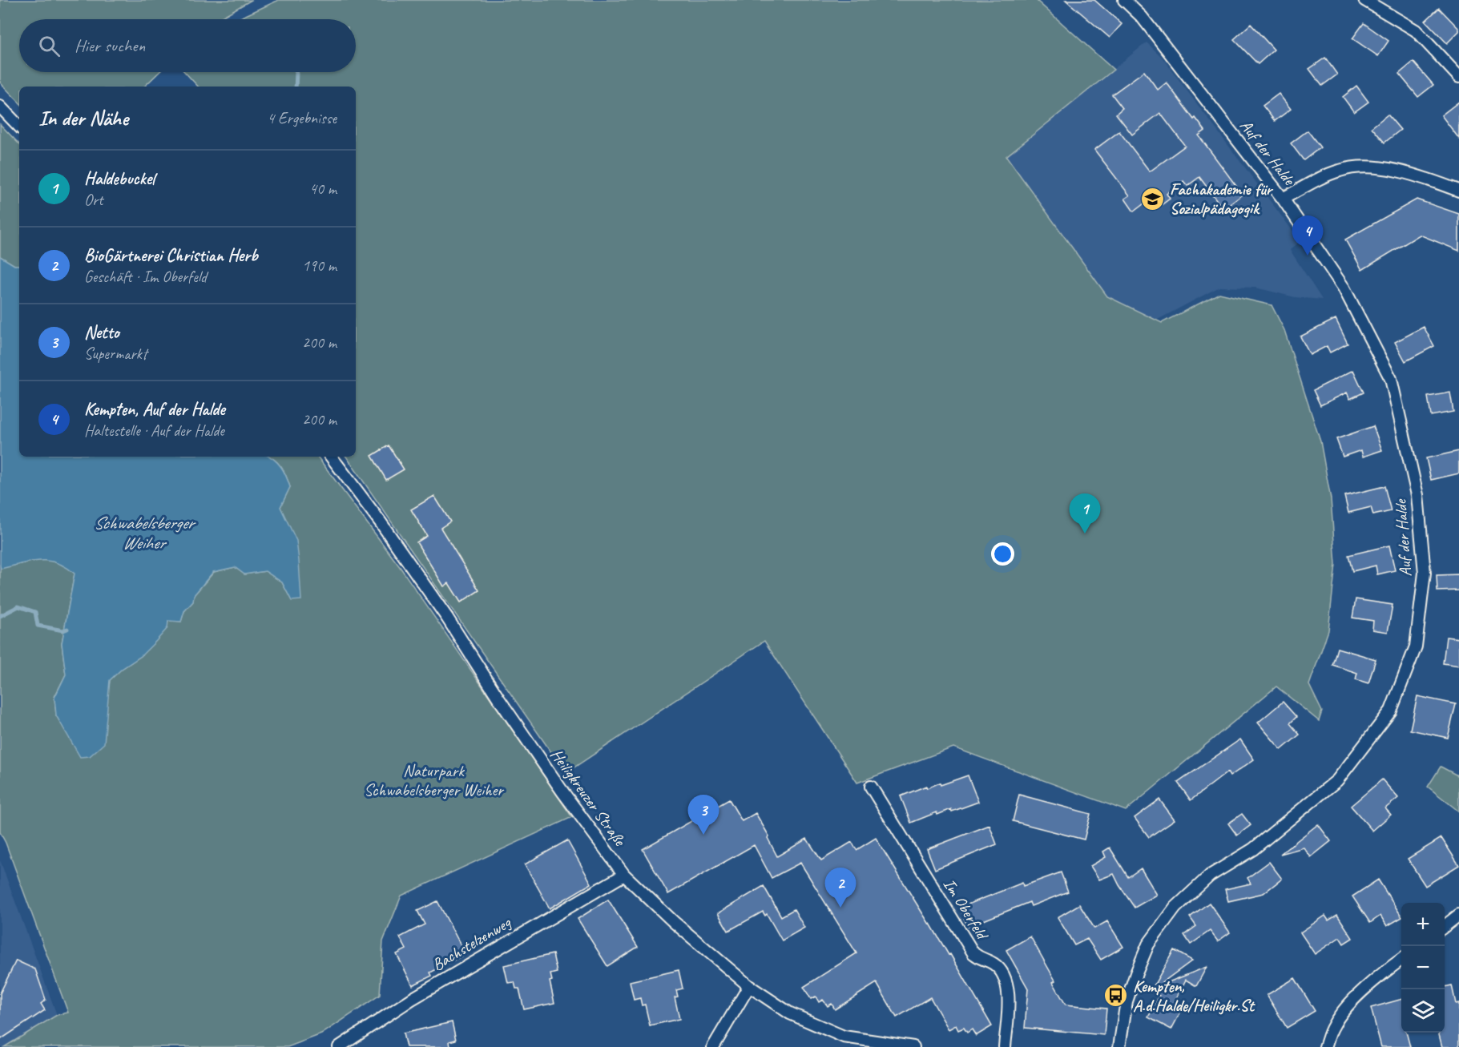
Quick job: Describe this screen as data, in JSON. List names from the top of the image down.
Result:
{
  "streets": {
    "street": [
      "Auf der Halde",
      "Heiligkreuzer Straße",
      "Im Oberfeld",
      "Bachstelzenweg"
    ]
  },
  "crossings": [
    ["Heiligkreuzer Straße", "Bachstelzenweg"]
  ],
  "water": ["Schwabelsberger Weiher"],
  "parks": ["Naturpark Schwabelsberger Weiher"],
  "places": {
    "school or university": ["Fachakademie für Sozialpädagogik"],
    "bus stop": ["Kempten, A.d.Halde/Heiligkr.St"]
  },
  "page": {
    "search": "Hier suchen",
    "heading": ["In der Nähe", "4 Ergebnisse"],
    "list": [
      {
        "mark": "1",
        "name": "Haldebuckel",
        "note": "Ort",
        "value": "40 m"
      },
      {
        "mark": "2",
        "name": "BioGärtnerei Christian Herb",
        "note": "Geschäft · Im Oberfeld",
        "value": "190 m"
      },
      {
        "mark": "3",
        "name": "Netto",
        "note": "Supermarkt",
        "value": "200 m"
      },
      {
        "mark": "4",
        "name": "Kempten, Auf der Halde",
        "note": "Haltestelle · Auf der Halde",
        "value": "200 m"
      }
    ],
    "pins": [
      "4",
      "1",
      "3",
      "2"
    ],
    "map_buttons": ["+", "−"]
  }
}
